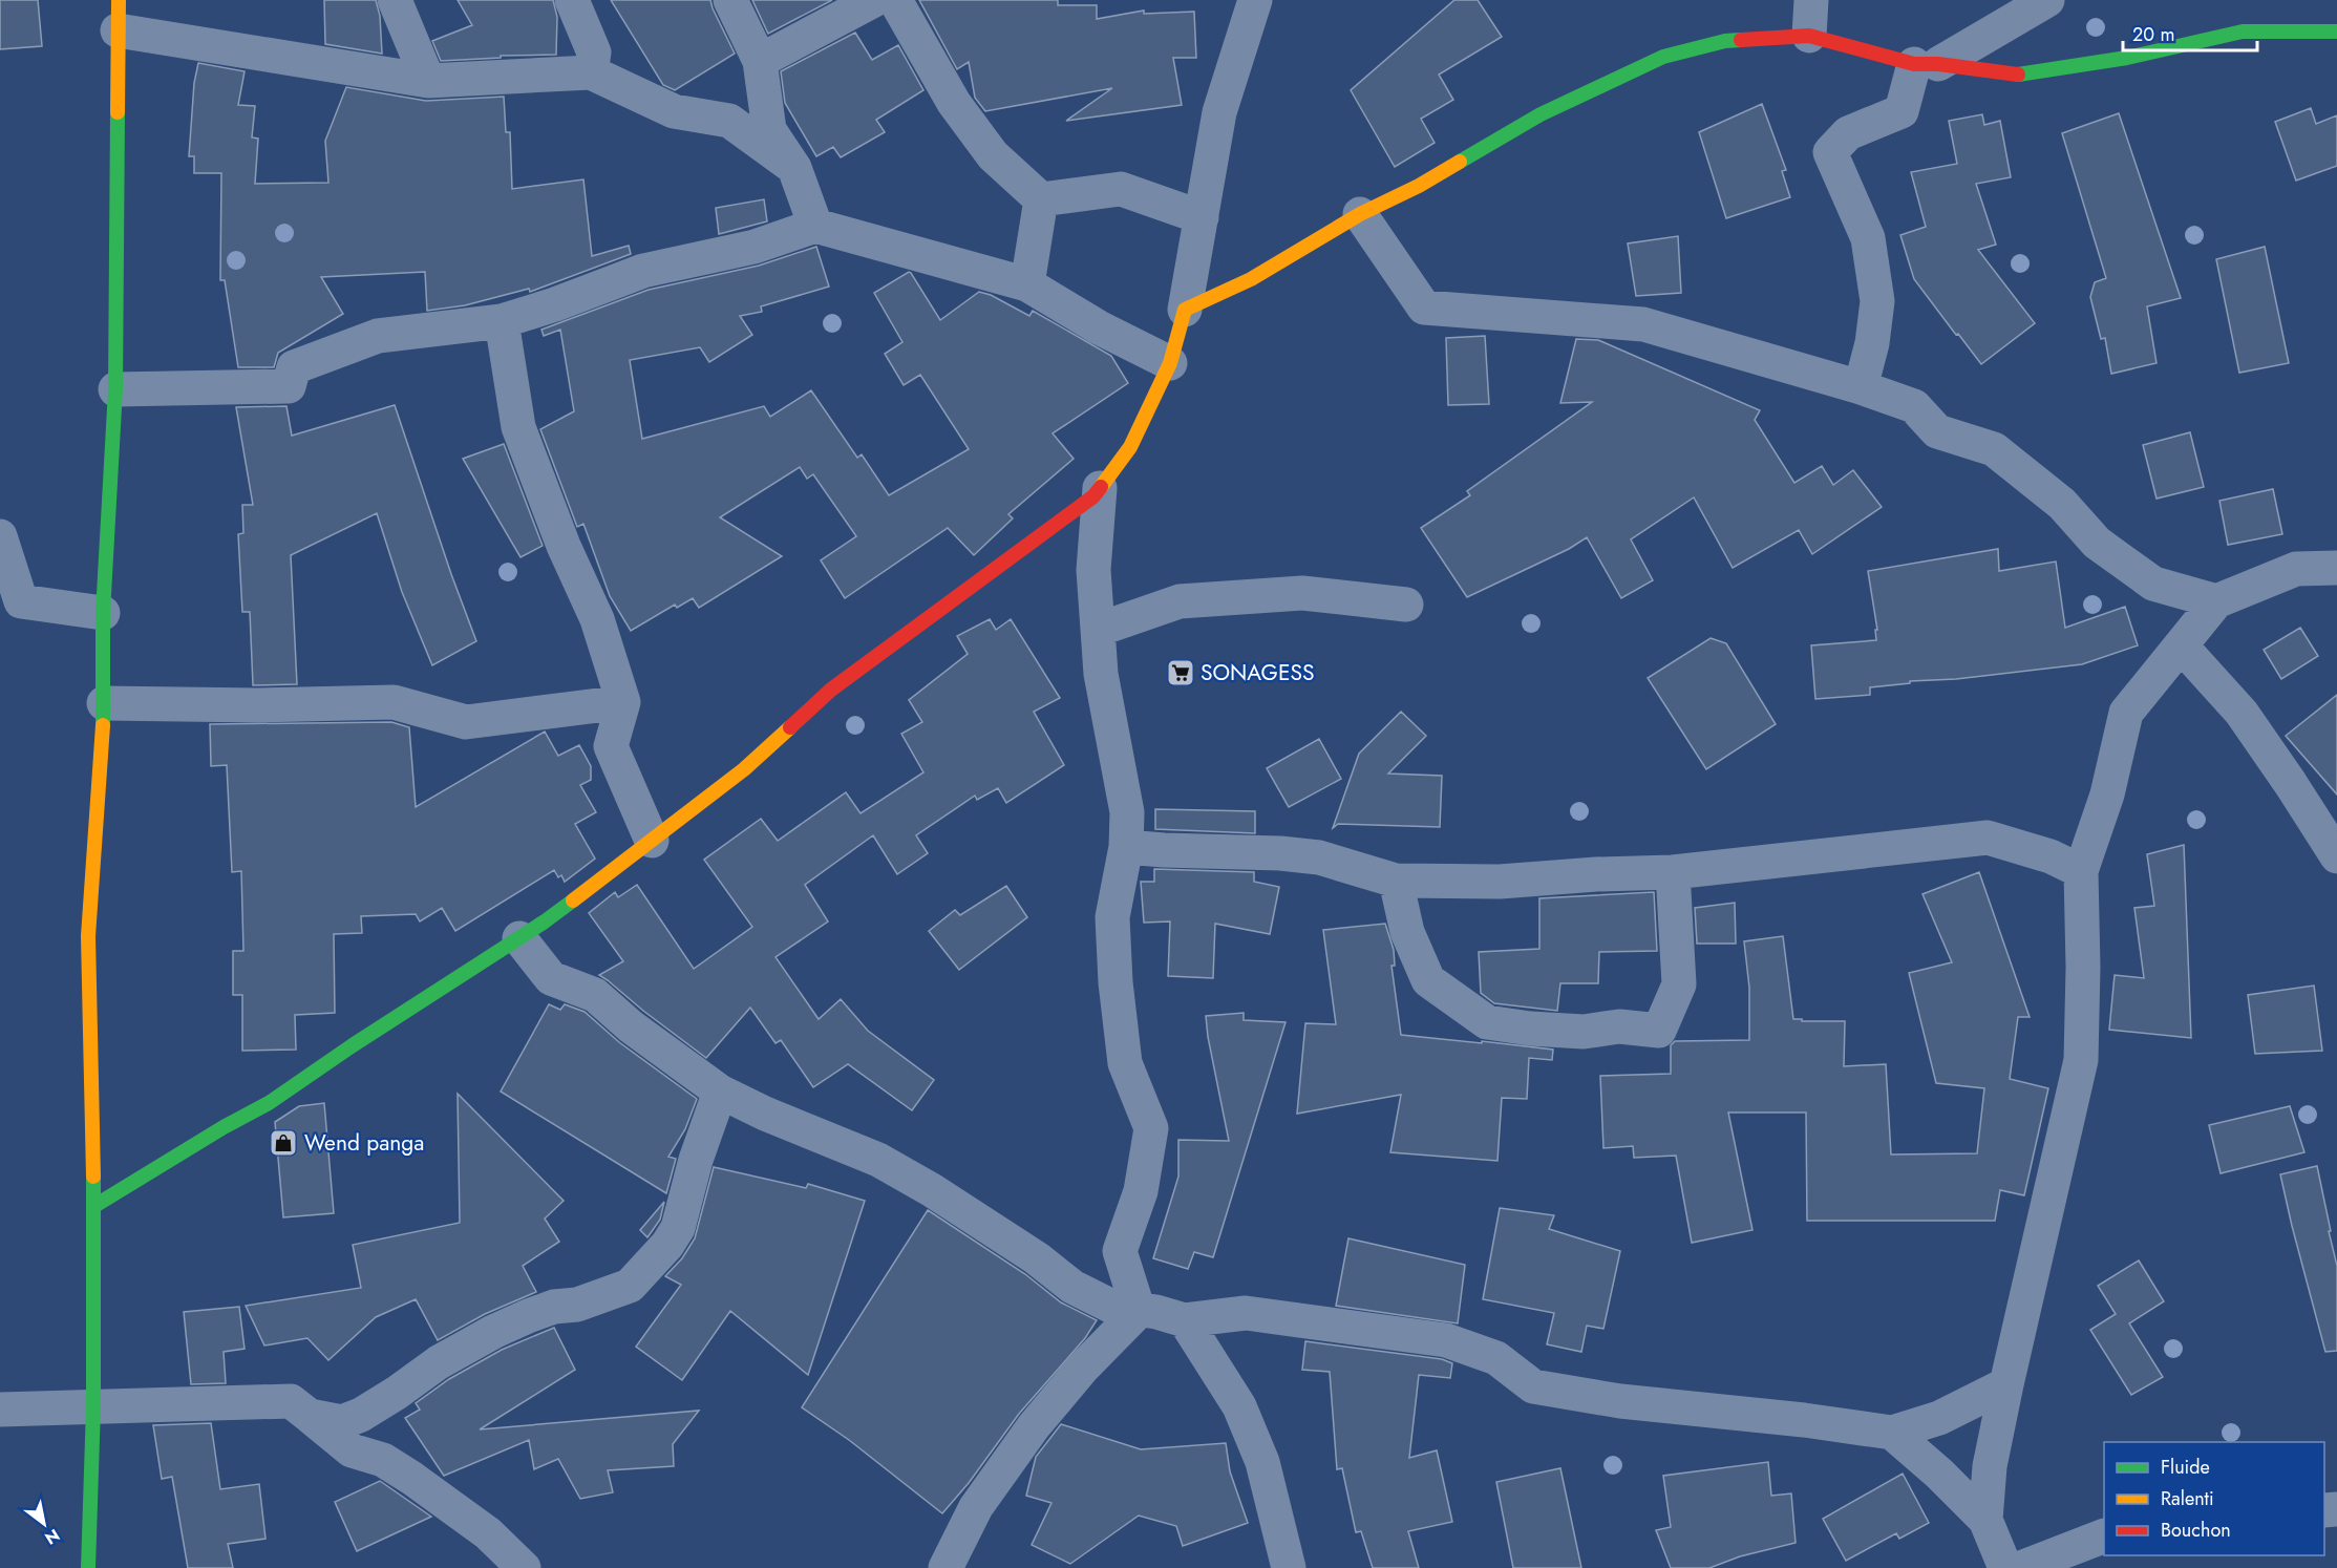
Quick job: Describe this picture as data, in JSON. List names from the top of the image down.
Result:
{
  "places": {
    "supermarket": ["SONAGESS"],
    "shop": ["Wend panga"]
  },
  "legend": ["Fluide", "Ralenti", "Bouchon"],
  "scale_bar": "20 m",
  "north": "bottom right"
}
